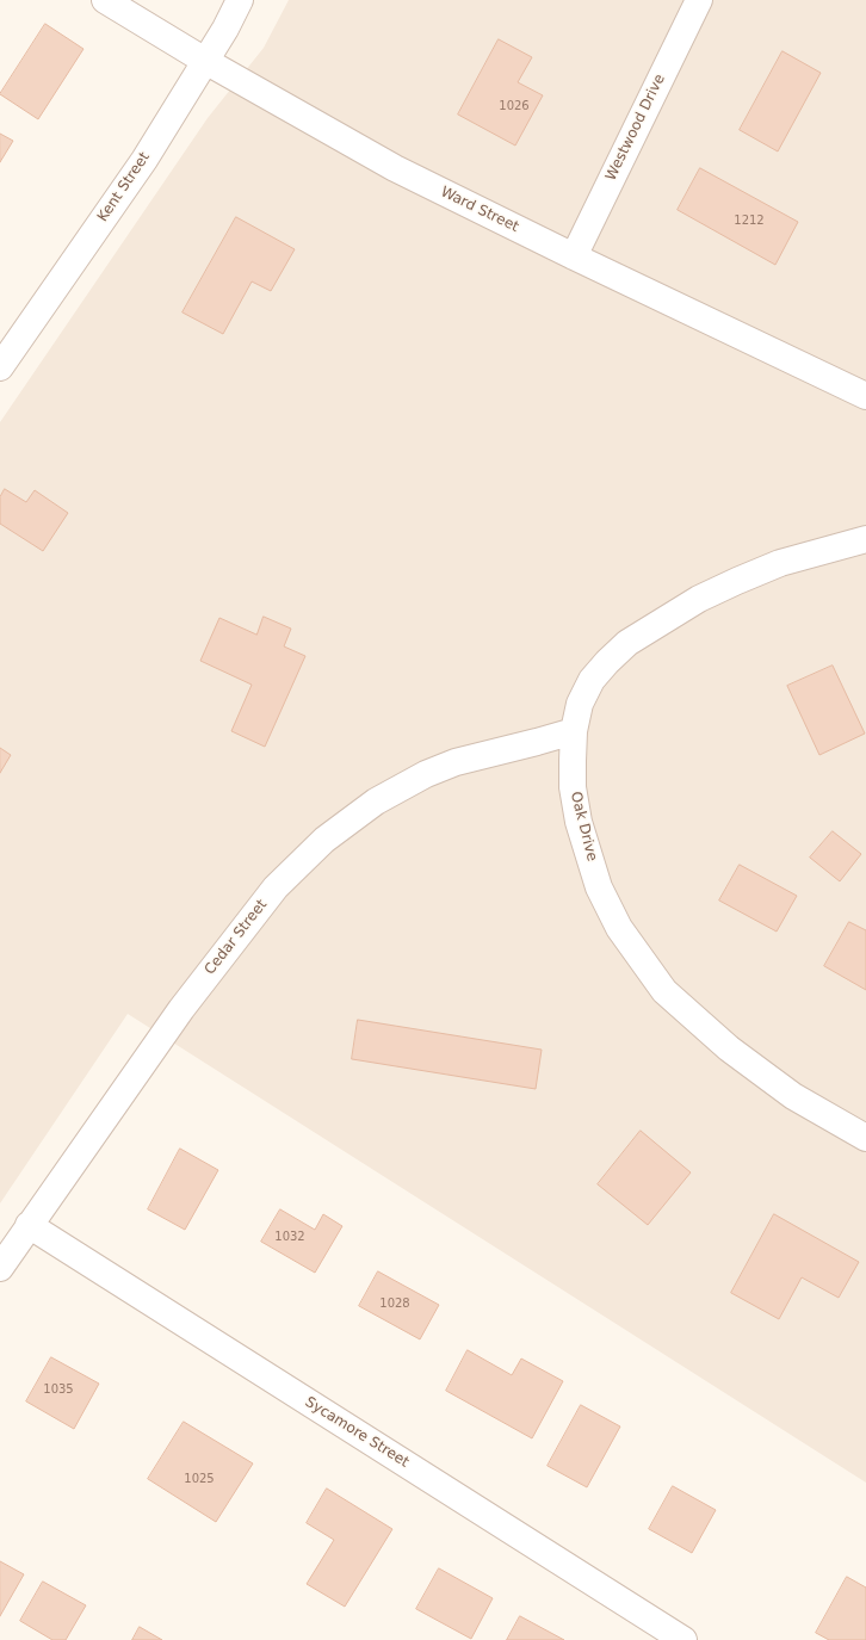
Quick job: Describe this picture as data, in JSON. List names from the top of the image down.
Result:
{
  "streets": {
    "street": [
      "Westwood Drive",
      "Kent Street",
      "Ward Street",
      "Oak Drive",
      "Cedar Street",
      "Sycamore Street"
    ]
  },
  "crossings": [
    ["Westwood Drive", "Ward Street"],
    ["Kent Street", "Ward Street"],
    ["Oak Drive", "Cedar Street"],
    ["Cedar Street", "Sycamore Street"]
  ],
  "house_numbers": [
    "1026",
    "1212",
    "1032",
    "1028",
    "1035",
    "1025"
  ]
}
